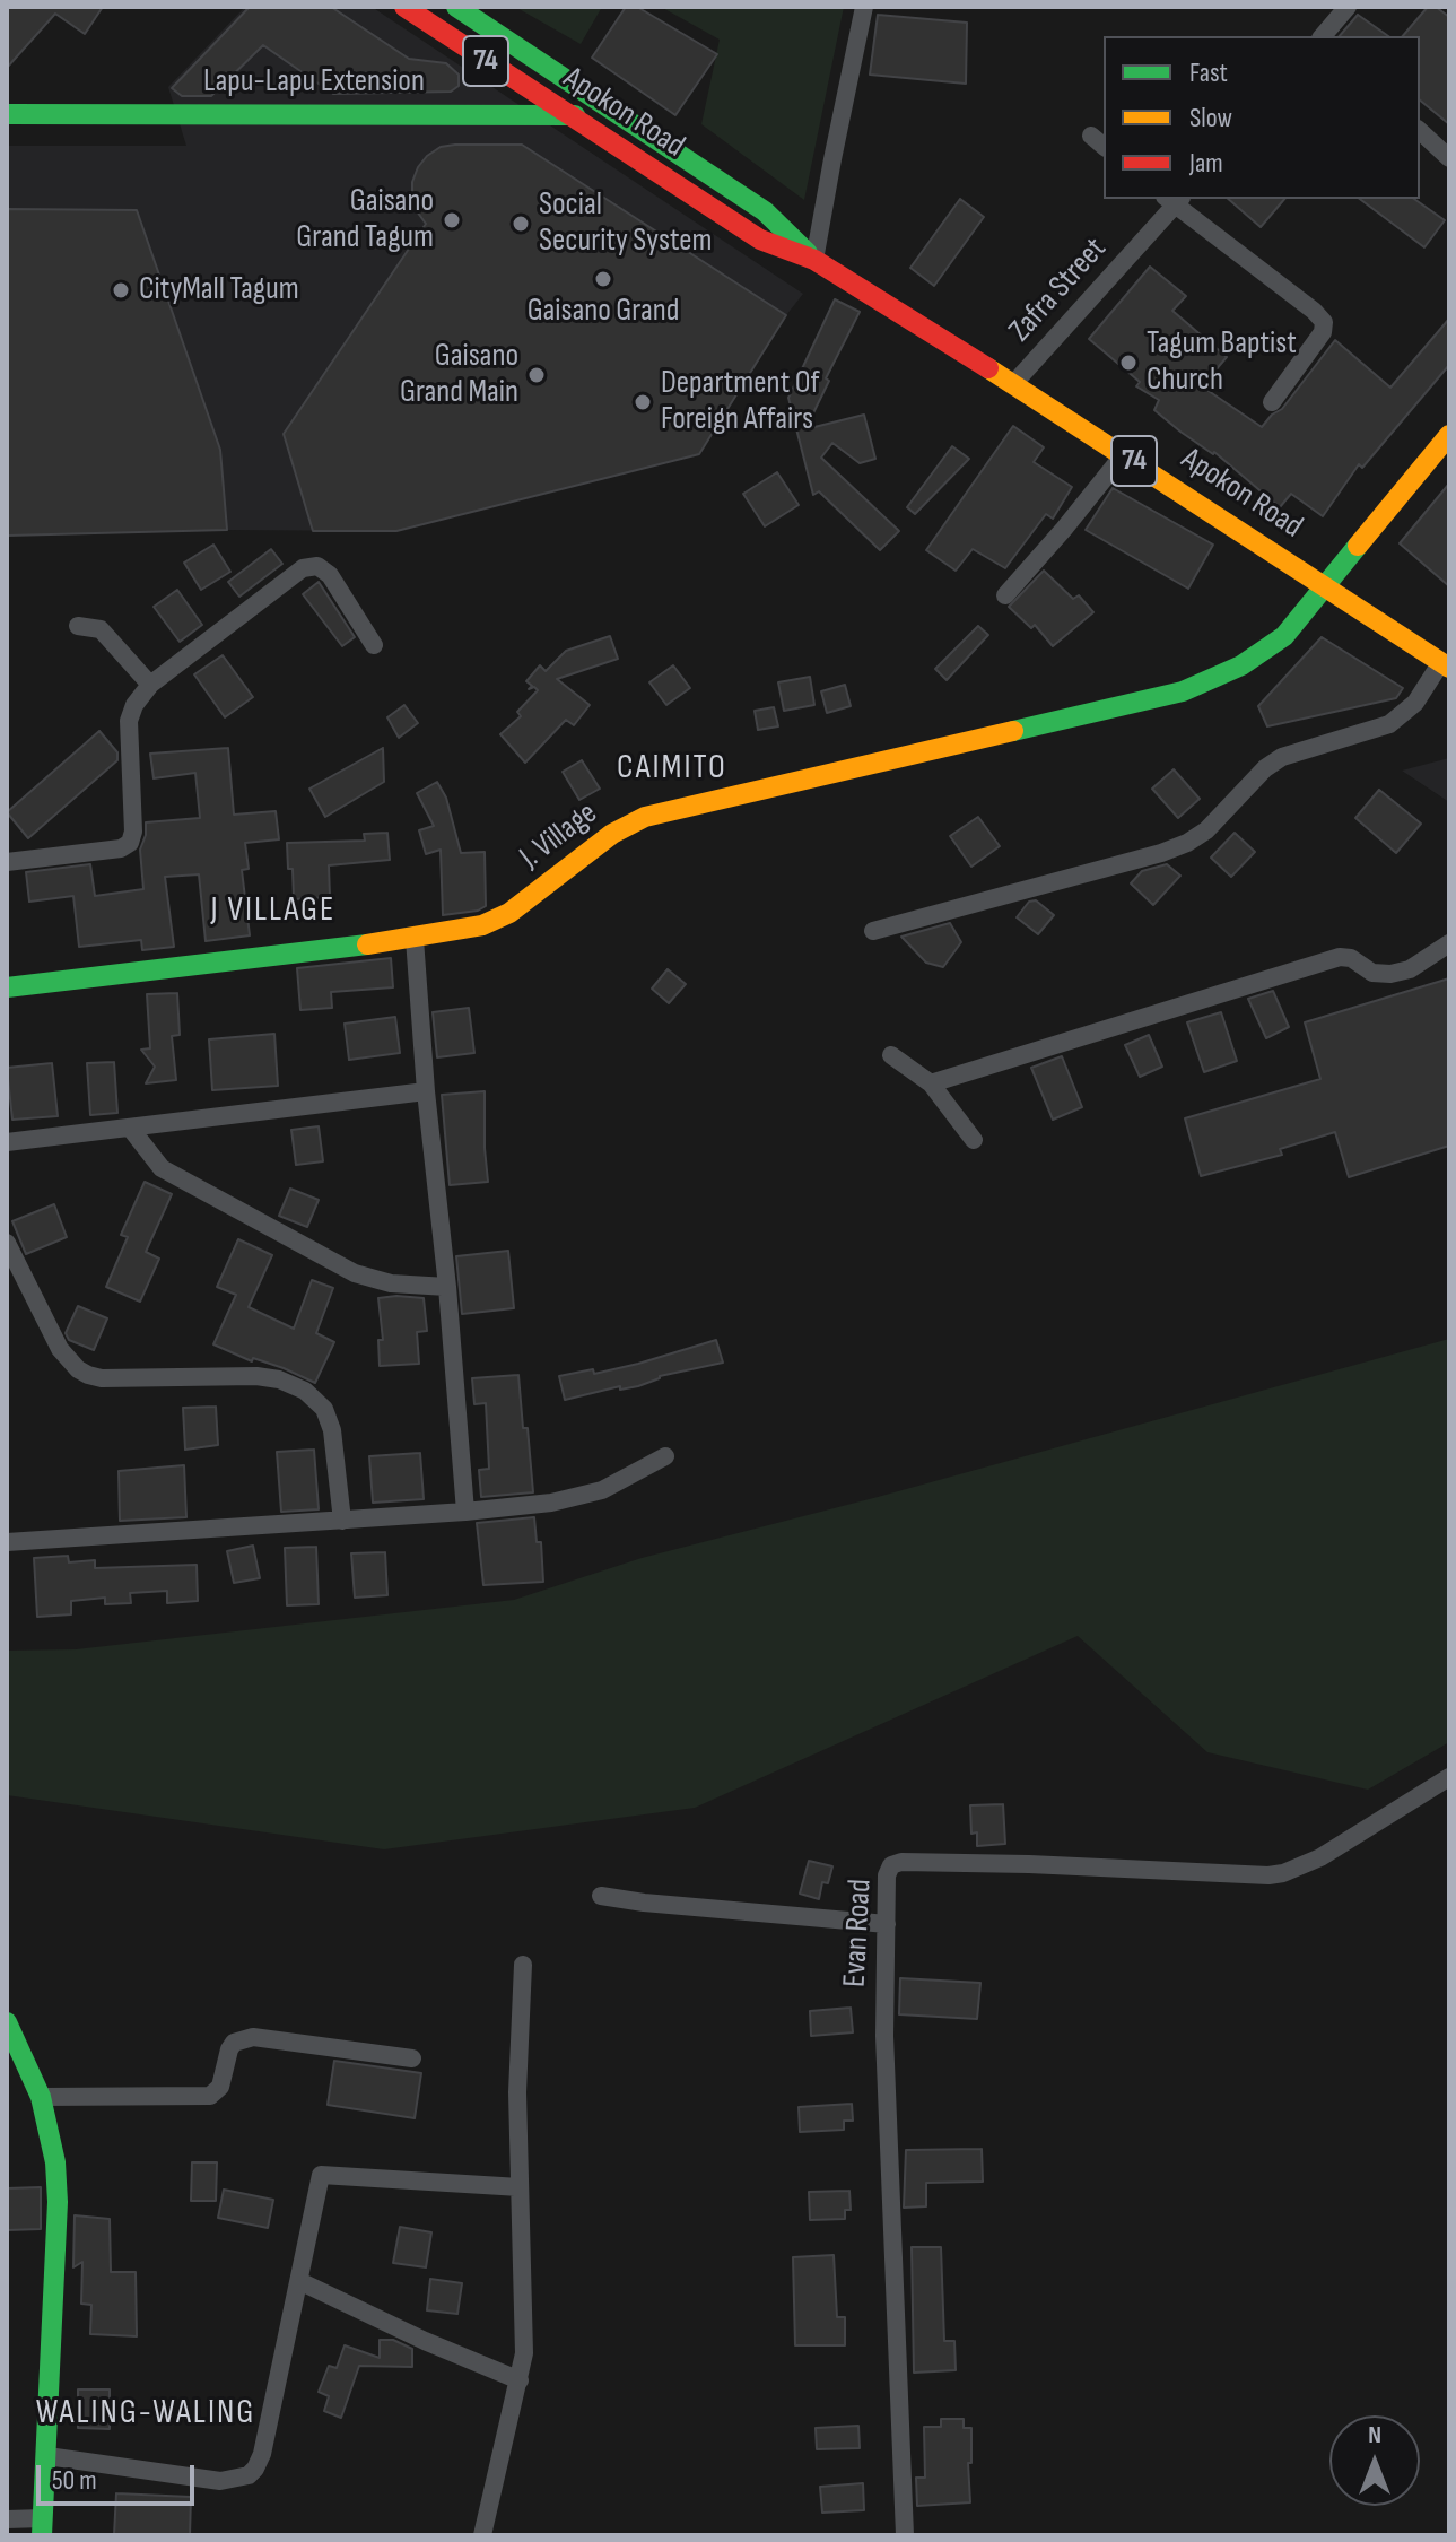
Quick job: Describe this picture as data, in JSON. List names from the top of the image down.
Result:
{
  "streets": {
    "main road": [
      "74",
      "Lapu-Lapu Extension",
      "Apokon Road",
      "J. Village"
    ],
    "street": ["Zafra Street", "Evan Road"]
  },
  "crossings": [
    ["Lapu-Lapu Extension", "Apokon Road"],
    ["Apokon Road", "Zafra Street"],
    ["Apokon Road", "J. Village"]
  ],
  "districts": ["CAIMITO", "J VILLAGE", "WALING-WALING"],
  "places": [
    "Gaisano Grand Tagum",
    "Social Security System",
    "Gaisano Grand",
    "CityMall Tagum",
    "Tagum Baptist Church",
    "Gaisano Grand Main",
    "Department Of Foreign Affairs"
  ],
  "legend": ["Fast", "Slow", "Jam"],
  "scale_bar": "50 m",
  "north": "top"
}
